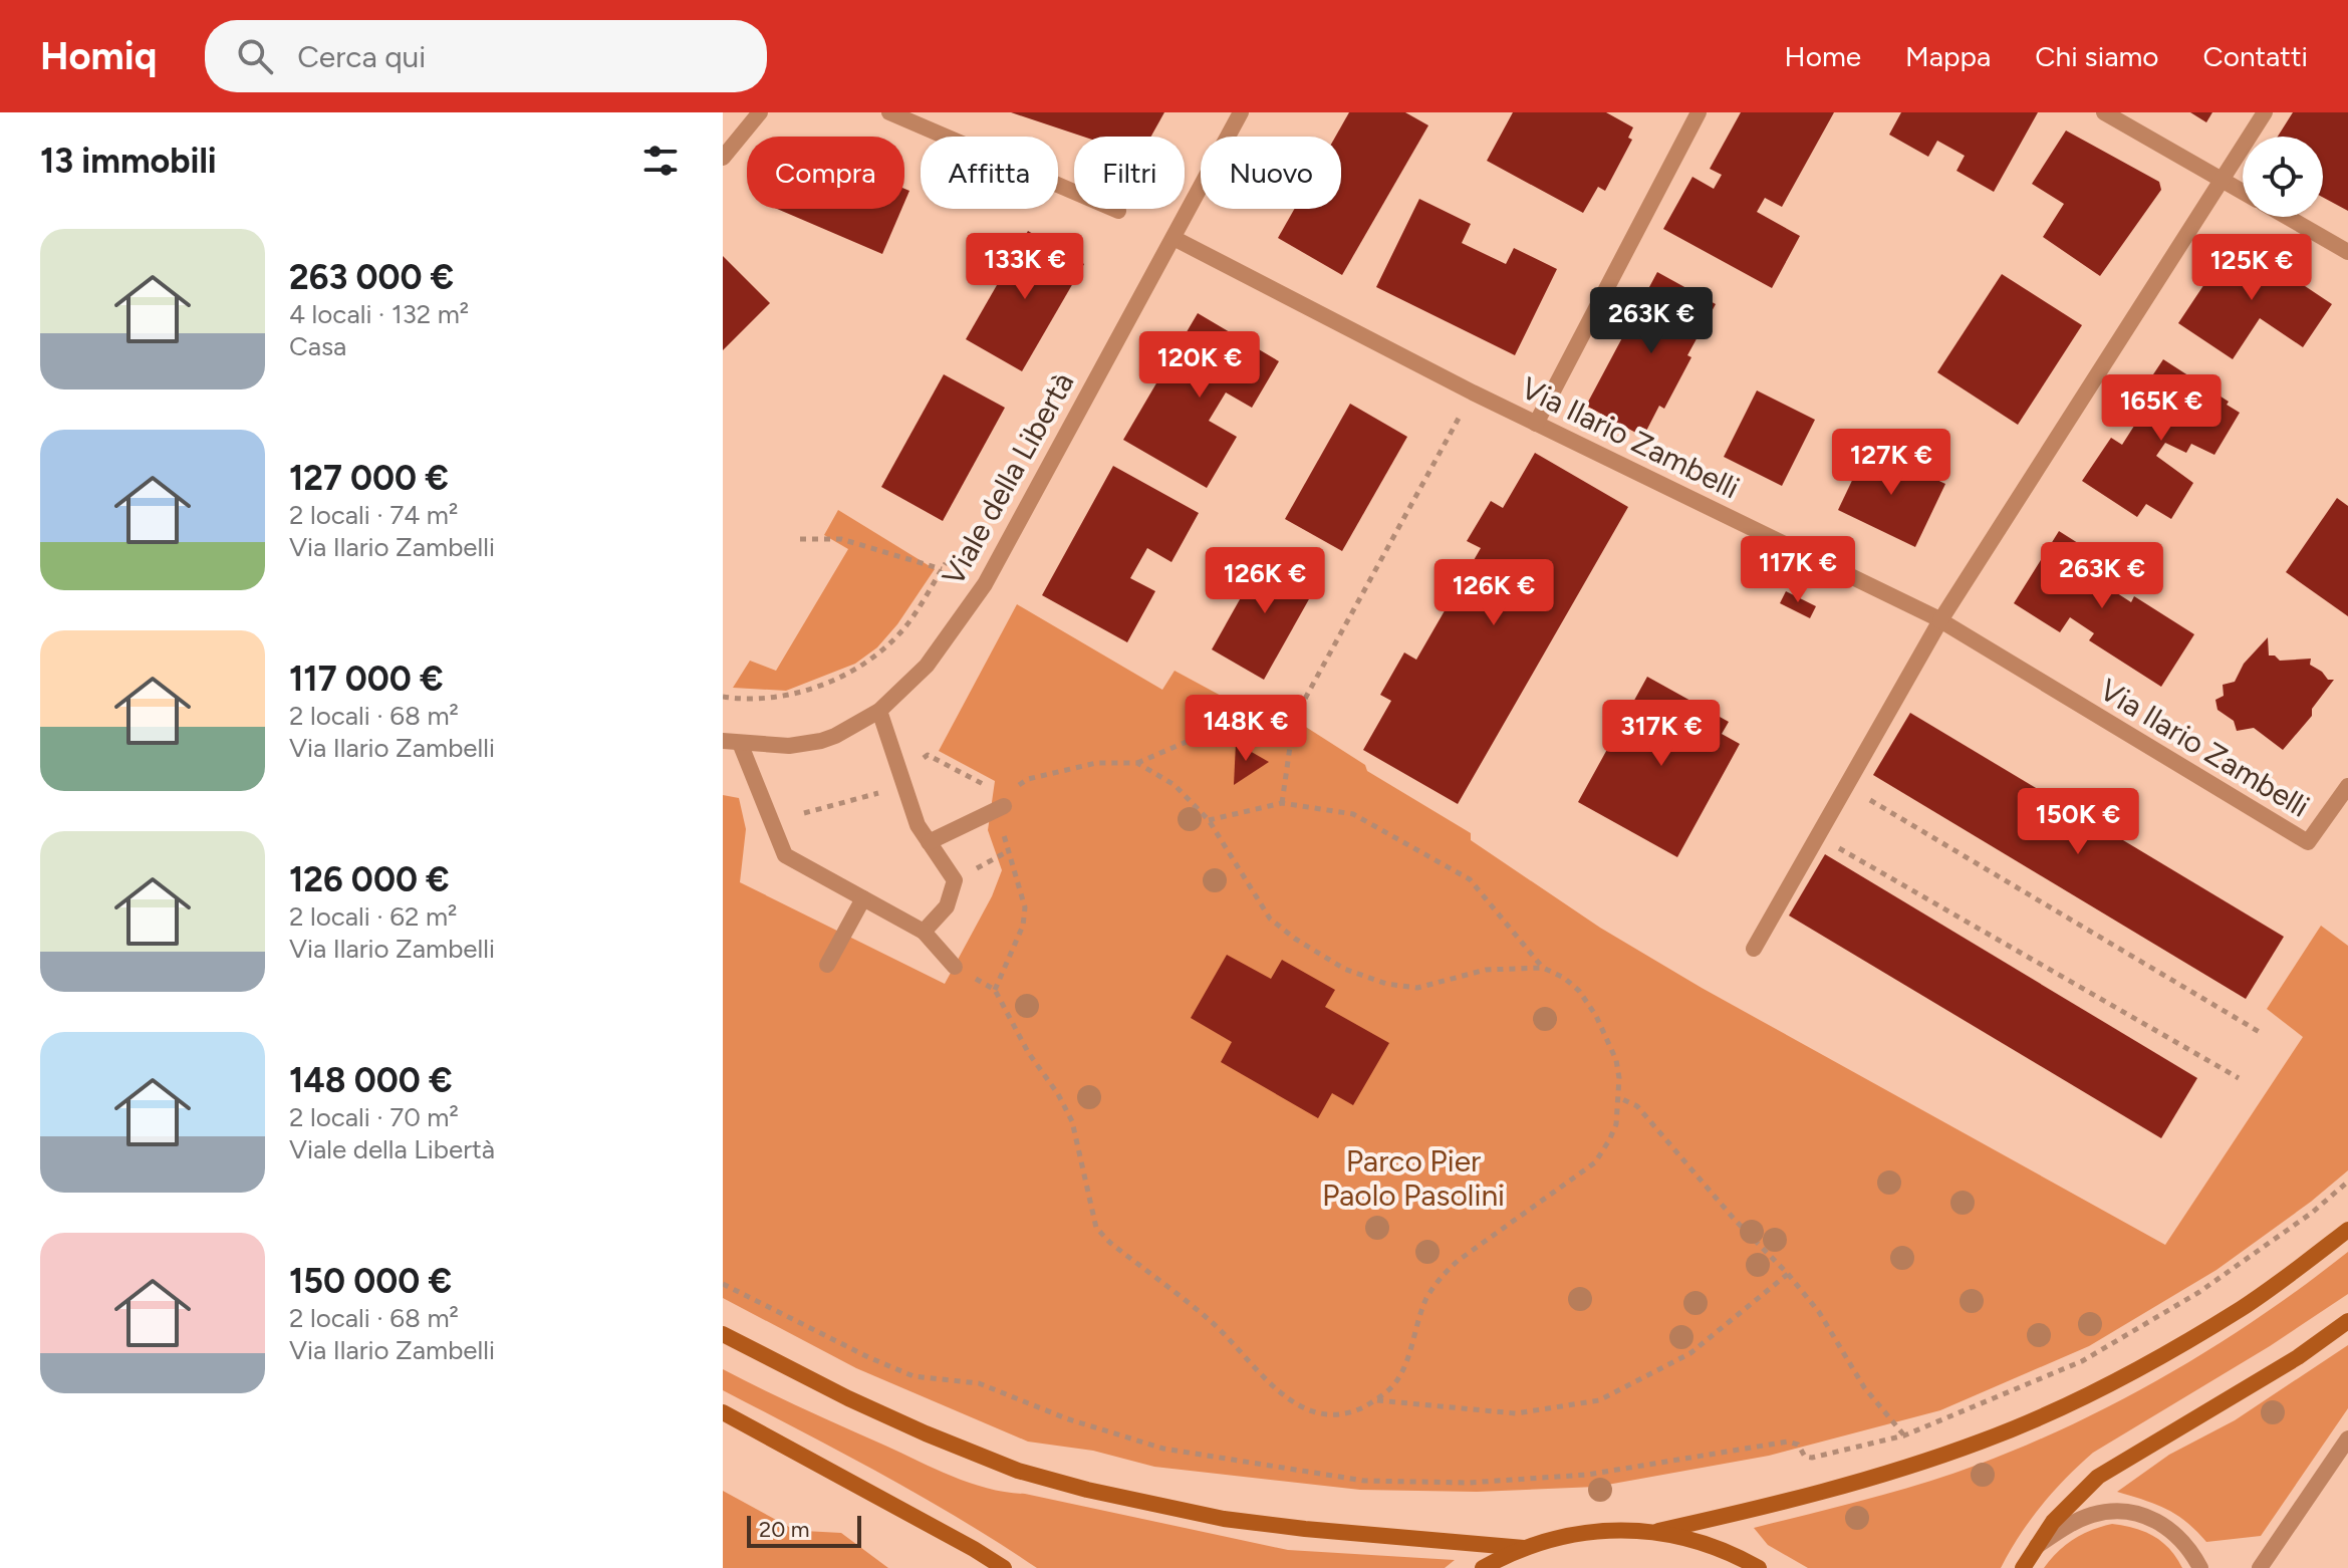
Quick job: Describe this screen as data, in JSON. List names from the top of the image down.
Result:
{
  "streets": {
    "street": ["Via Ilario Zambelli", "Viale della Libertà"]
  },
  "crossings": [
    ["Via Ilario Zambelli", "Viale della Libertà"]
  ],
  "parks": ["Parco Pier Paolo Pasolini"],
  "scale_bar": "20 m",
  "page": {
    "header": "Homiq",
    "search": "Cerca qui",
    "nav": [
      "Home",
      "Mappa",
      "Chi siamo",
      "Contatti"
    ],
    "heading": "13 immobili",
    "chip": [
      "Compra",
      "Affitta",
      "Filtri",
      "Nuovo"
    ],
    "list": [
      {
        "name": "263 000 €",
        "note": "4 locali · 132 m² · Casa"
      },
      {
        "name": "127 000 €",
        "note": "2 locali · 74 m² · Via Ilario Zambelli"
      },
      {
        "name": "117 000 €",
        "note": "2 locali · 68 m² · Via Ilario Zambelli"
      },
      {
        "name": "126 000 €",
        "note": "2 locali · 62 m² · Via Ilario Zambelli"
      },
      {
        "name": "148 000 €",
        "note": "2 locali · 70 m² · Viale della Libertà"
      },
      {
        "name": "150 000 €",
        "note": "2 locali · 68 m² · Via Ilario Zambelli"
      }
    ],
    "price": [
      "133K €",
      "125K €",
      "263K €",
      "120K €",
      "165K €",
      "127K €",
      "117K €",
      "263K €",
      "126K €",
      "126K €",
      "148K €",
      "317K €",
      "150K €"
    ],
    "scale": "20 m"
  }
}
